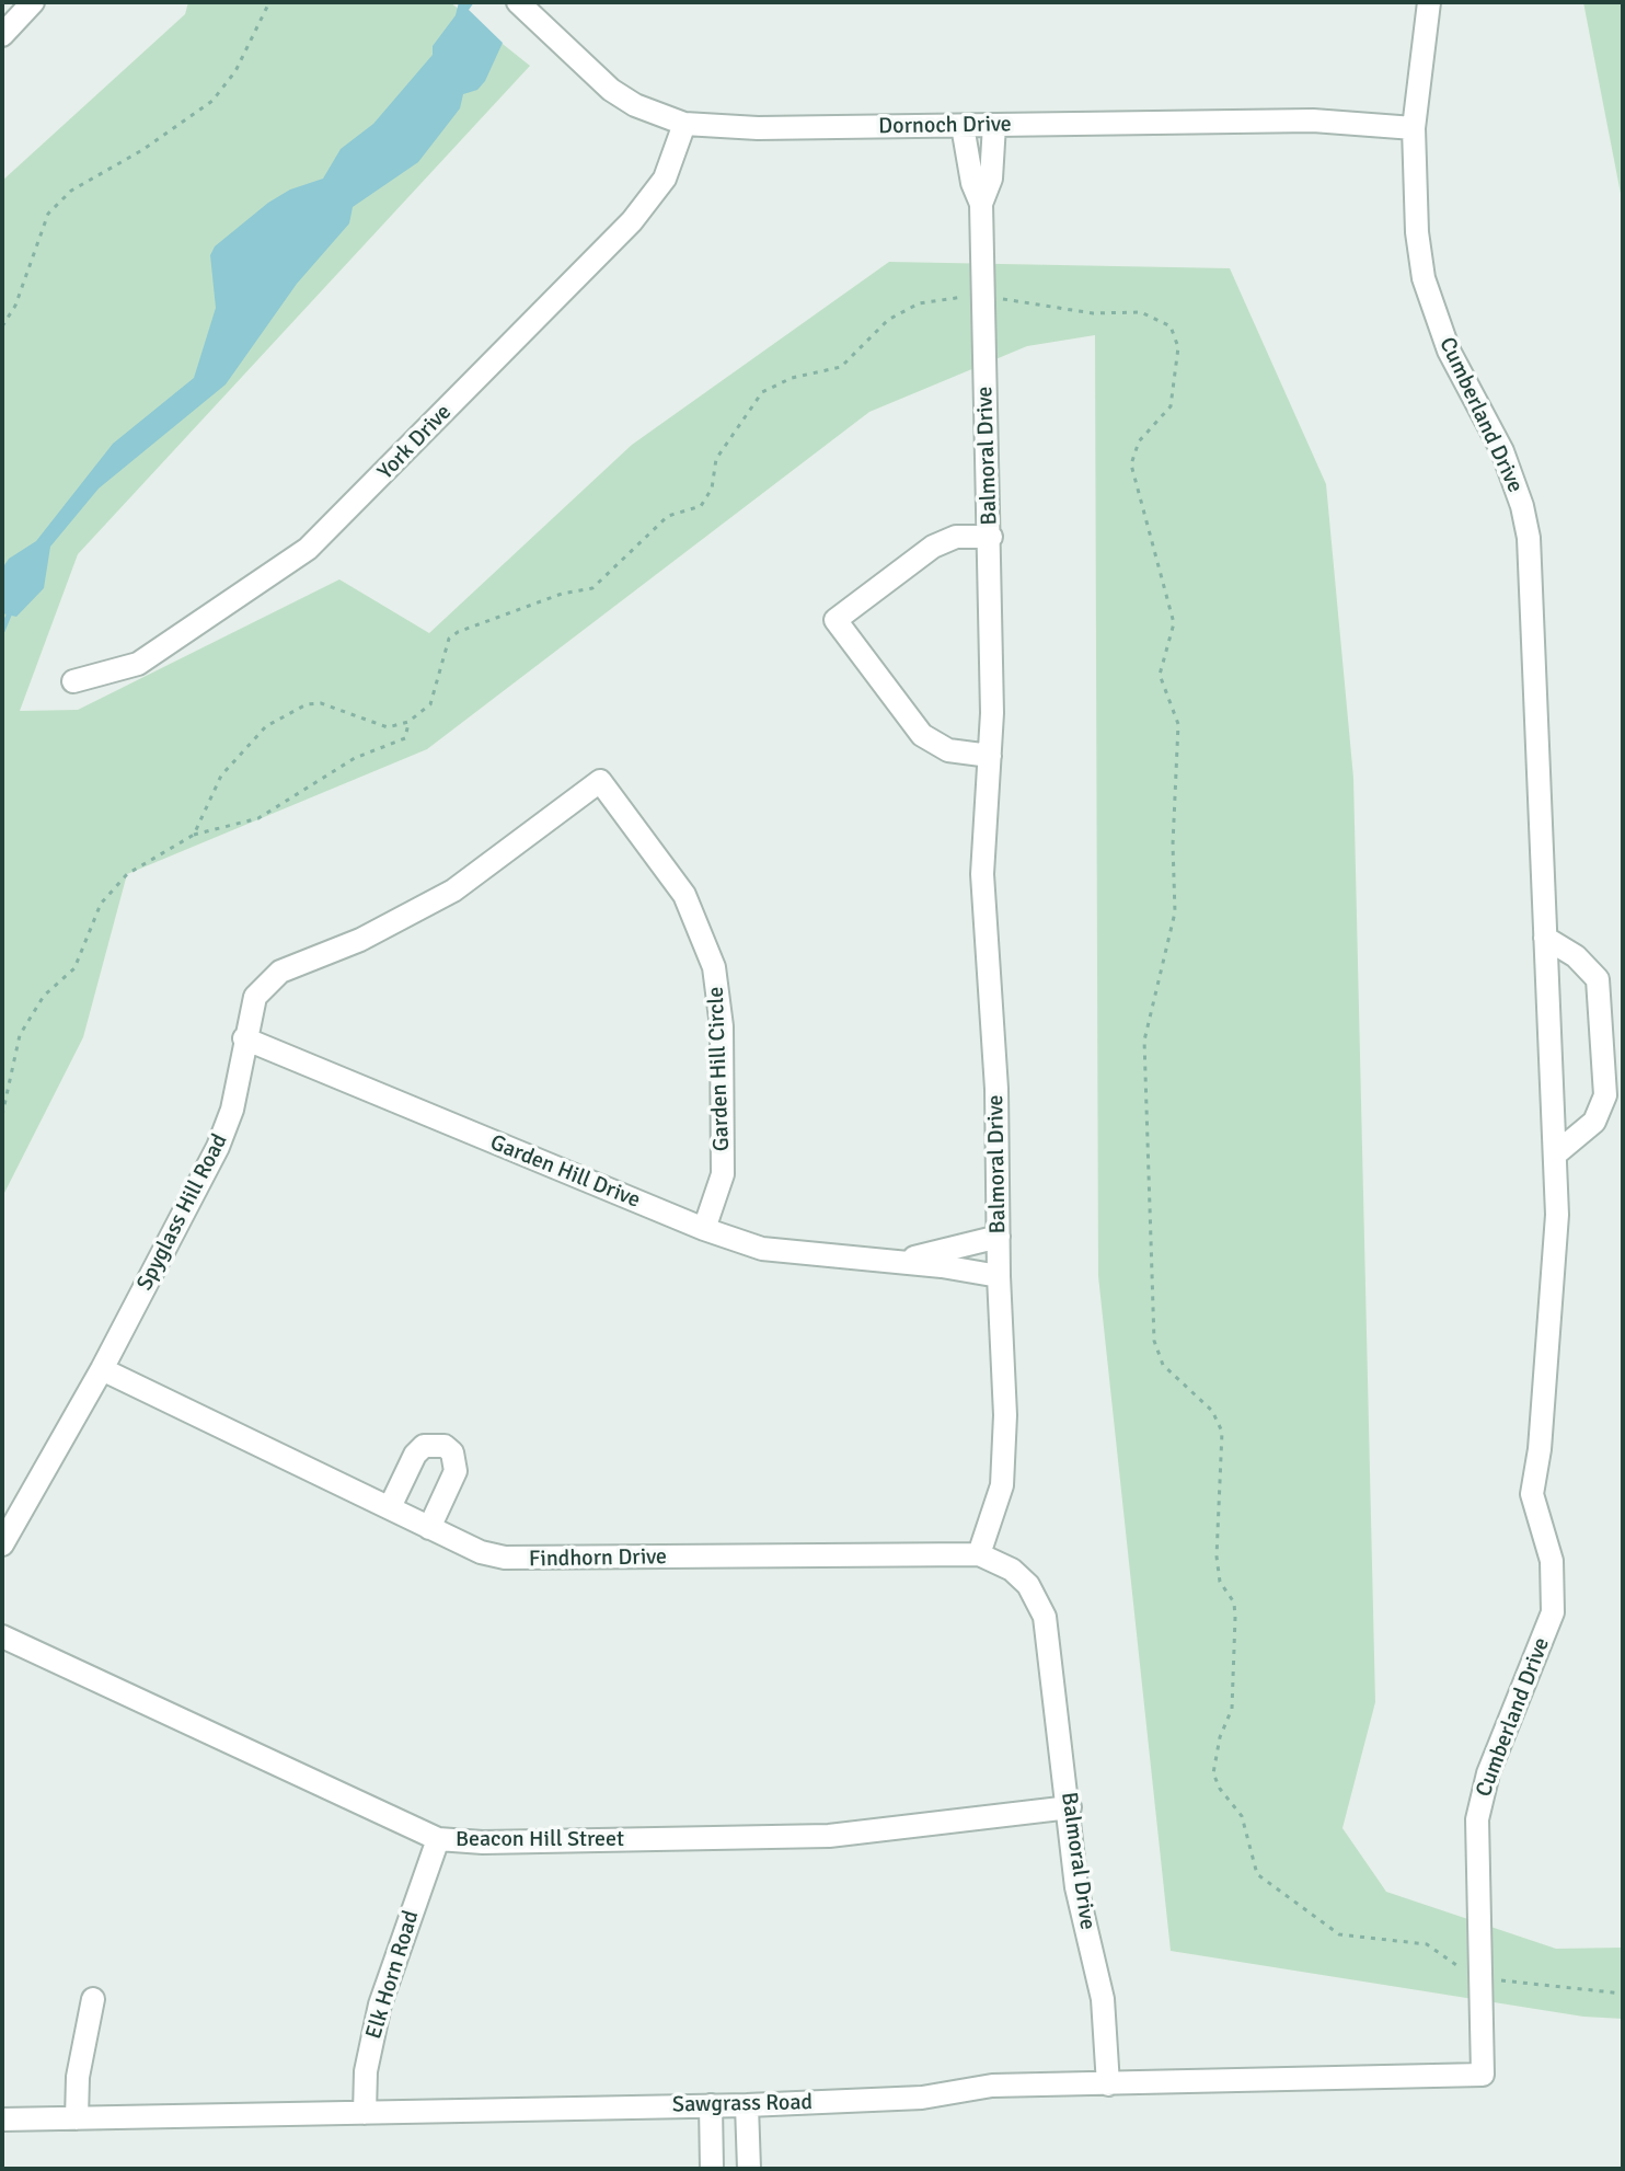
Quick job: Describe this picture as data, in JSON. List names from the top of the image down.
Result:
{
  "streets": {
    "street": [
      "Dornoch Drive",
      "Cumberland Drive",
      "York Drive",
      "Balmoral Drive",
      "Garden Hill Circle",
      "Garden Hill Drive",
      "Spyglass Hill Road",
      "Findhorn Drive",
      "Beacon Hill Street",
      "Elk Horn Road",
      "Sawgrass Road"
    ]
  },
  "crossings": [
    ["Dornoch Drive", "Cumberland Drive"],
    ["Dornoch Drive", "York Drive"],
    ["Dornoch Drive", "Balmoral Drive"],
    ["Cumberland Drive", "Sawgrass Road"],
    ["Balmoral Drive", "Garden Hill Drive"],
    ["Balmoral Drive", "Findhorn Drive"],
    ["Balmoral Drive", "Beacon Hill Street"],
    ["Balmoral Drive", "Sawgrass Road"],
    ["Garden Hill Circle", "Garden Hill Drive"],
    ["Garden Hill Circle", "Spyglass Hill Road"],
    ["Garden Hill Drive", "Spyglass Hill Road"],
    ["Spyglass Hill Road", "Findhorn Drive"],
    ["Beacon Hill Street", "Elk Horn Road"],
    ["Elk Horn Road", "Sawgrass Road"]
  ]
}
